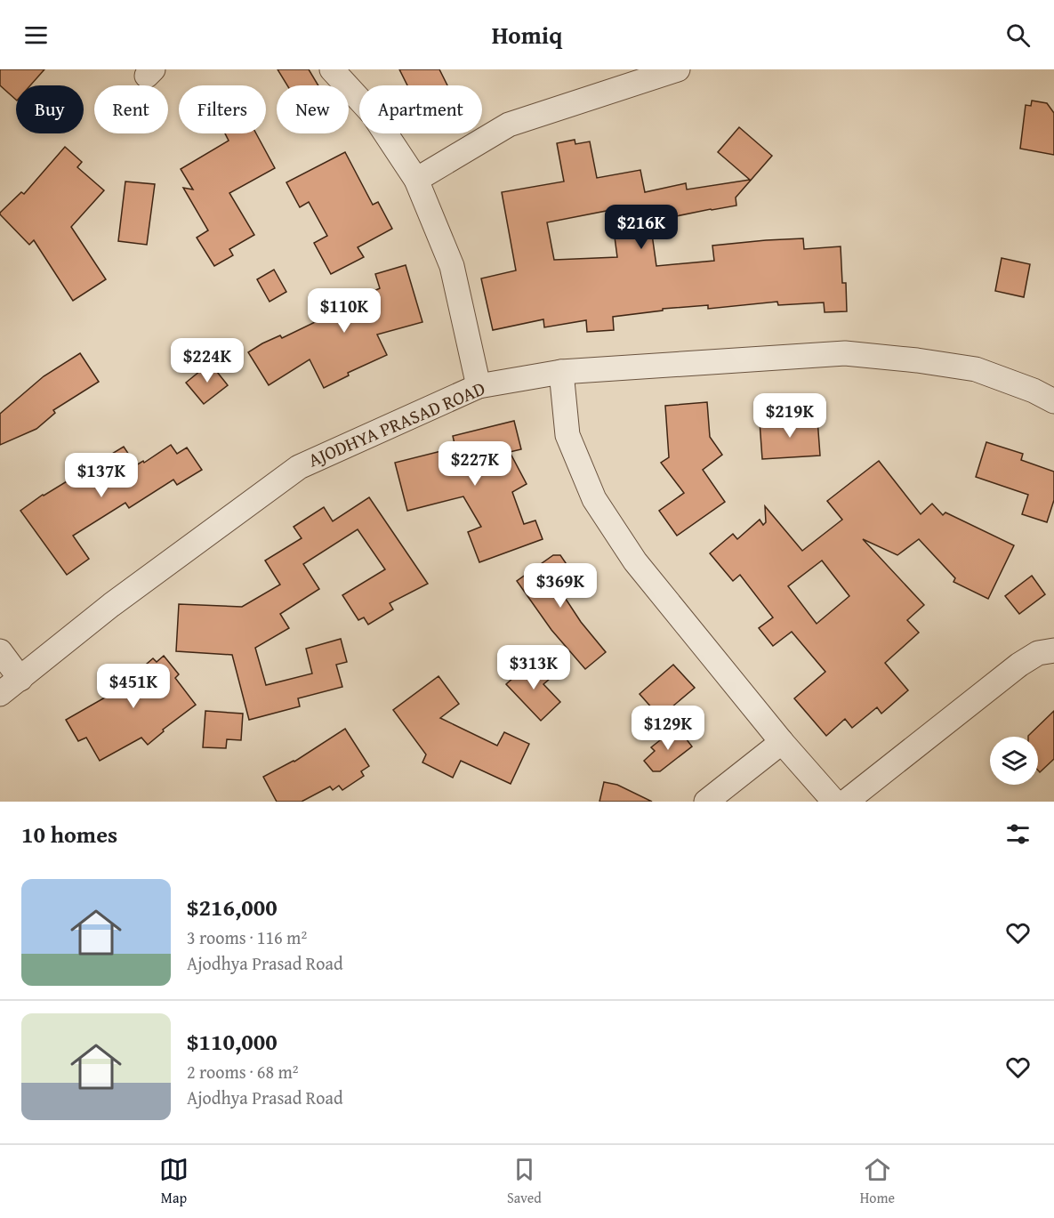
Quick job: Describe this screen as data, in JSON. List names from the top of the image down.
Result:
{
  "streets": {
    "street": ["AJODHYA PRASAD ROAD"]
  },
  "page": {
    "header": "Homiq",
    "chip": [
      "Buy",
      "Rent",
      "Filters",
      "New",
      "Apartment"
    ],
    "price": [
      "$216K",
      "$110K",
      "$224K",
      "$219K",
      "$227K",
      "$137K",
      "$369K",
      "$313K",
      "$451K",
      "$129K"
    ],
    "heading": "10 homes",
    "list": [
      {
        "name": "$216,000",
        "note": "3 rooms · 116 m² · Ajodhya Prasad Road"
      },
      {
        "name": "$110,000",
        "note": "2 rooms · 68 m² · Ajodhya Prasad Road"
      }
    ],
    "tabs": ["Map", "Saved", "Home"]
  }
}
